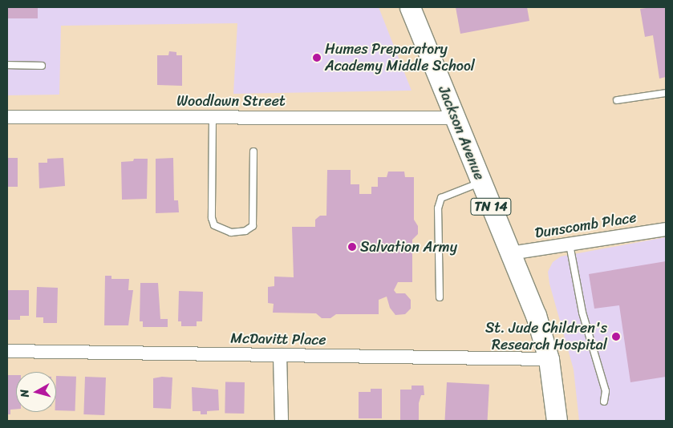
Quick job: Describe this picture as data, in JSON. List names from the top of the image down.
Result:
{
  "streets": {
    "main road": ["Jackson Avenue", "TN 14"],
    "street": ["Woodlawn Street", "Dunscomb Place", "McDavitt Place"]
  },
  "crossings": [
    ["Woodlawn Street", "Jackson Avenue"],
    ["Jackson Avenue", "Dunscomb Place"],
    ["Jackson Avenue", "McDavitt Place"]
  ],
  "places": ["Humes Preparatory Academy Middle School", "Salvation Army", "St. Jude Children's Research Hospital"],
  "north": "left"
}
